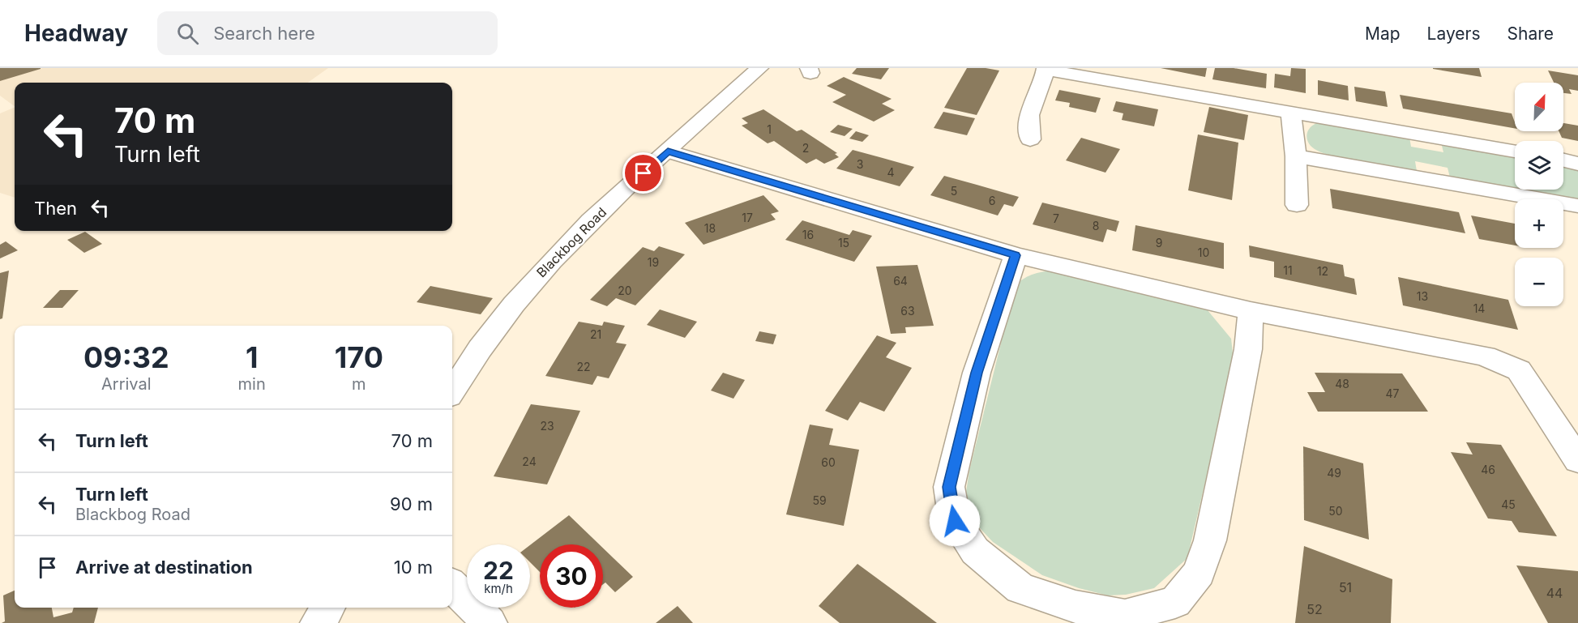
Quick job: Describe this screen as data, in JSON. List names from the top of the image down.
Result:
{
  "streets": {
    "street": ["Blackbog Road"]
  },
  "house_numbers": [
    "1",
    "2",
    "3",
    "4",
    "5",
    "6",
    "17",
    "7",
    "8",
    "18",
    "16",
    "15",
    "9",
    "10",
    "19",
    "11",
    "12",
    "64",
    "20",
    "13",
    "14",
    "63",
    "21",
    "22",
    "48",
    "47",
    "23",
    "24",
    "60",
    "46",
    "49",
    "59",
    "45",
    "50",
    "51",
    "44",
    "52"
  ],
  "north": "top right",
  "page": {
    "header": "Headway",
    "search": "Search here",
    "nav": ["Map", "Layers", "Share"],
    "map_buttons": ["+", "−"],
    "turn": ["70 m", "Turn left"],
    "then": "Then",
    "eta": [
      "09:32",
      "Arrival",
      "1",
      "min",
      "170",
      "m"
    ],
    "list": [
      {
        "name": "Turn left",
        "value": "70 m"
      },
      {
        "name": "Turn left",
        "note": "Blackbog Road",
        "value": "90 m"
      },
      {
        "name": "Arrive at destination",
        "value": "10 m"
      }
    ],
    "speed": "22 km/h",
    "limit": "30"
  }
}
